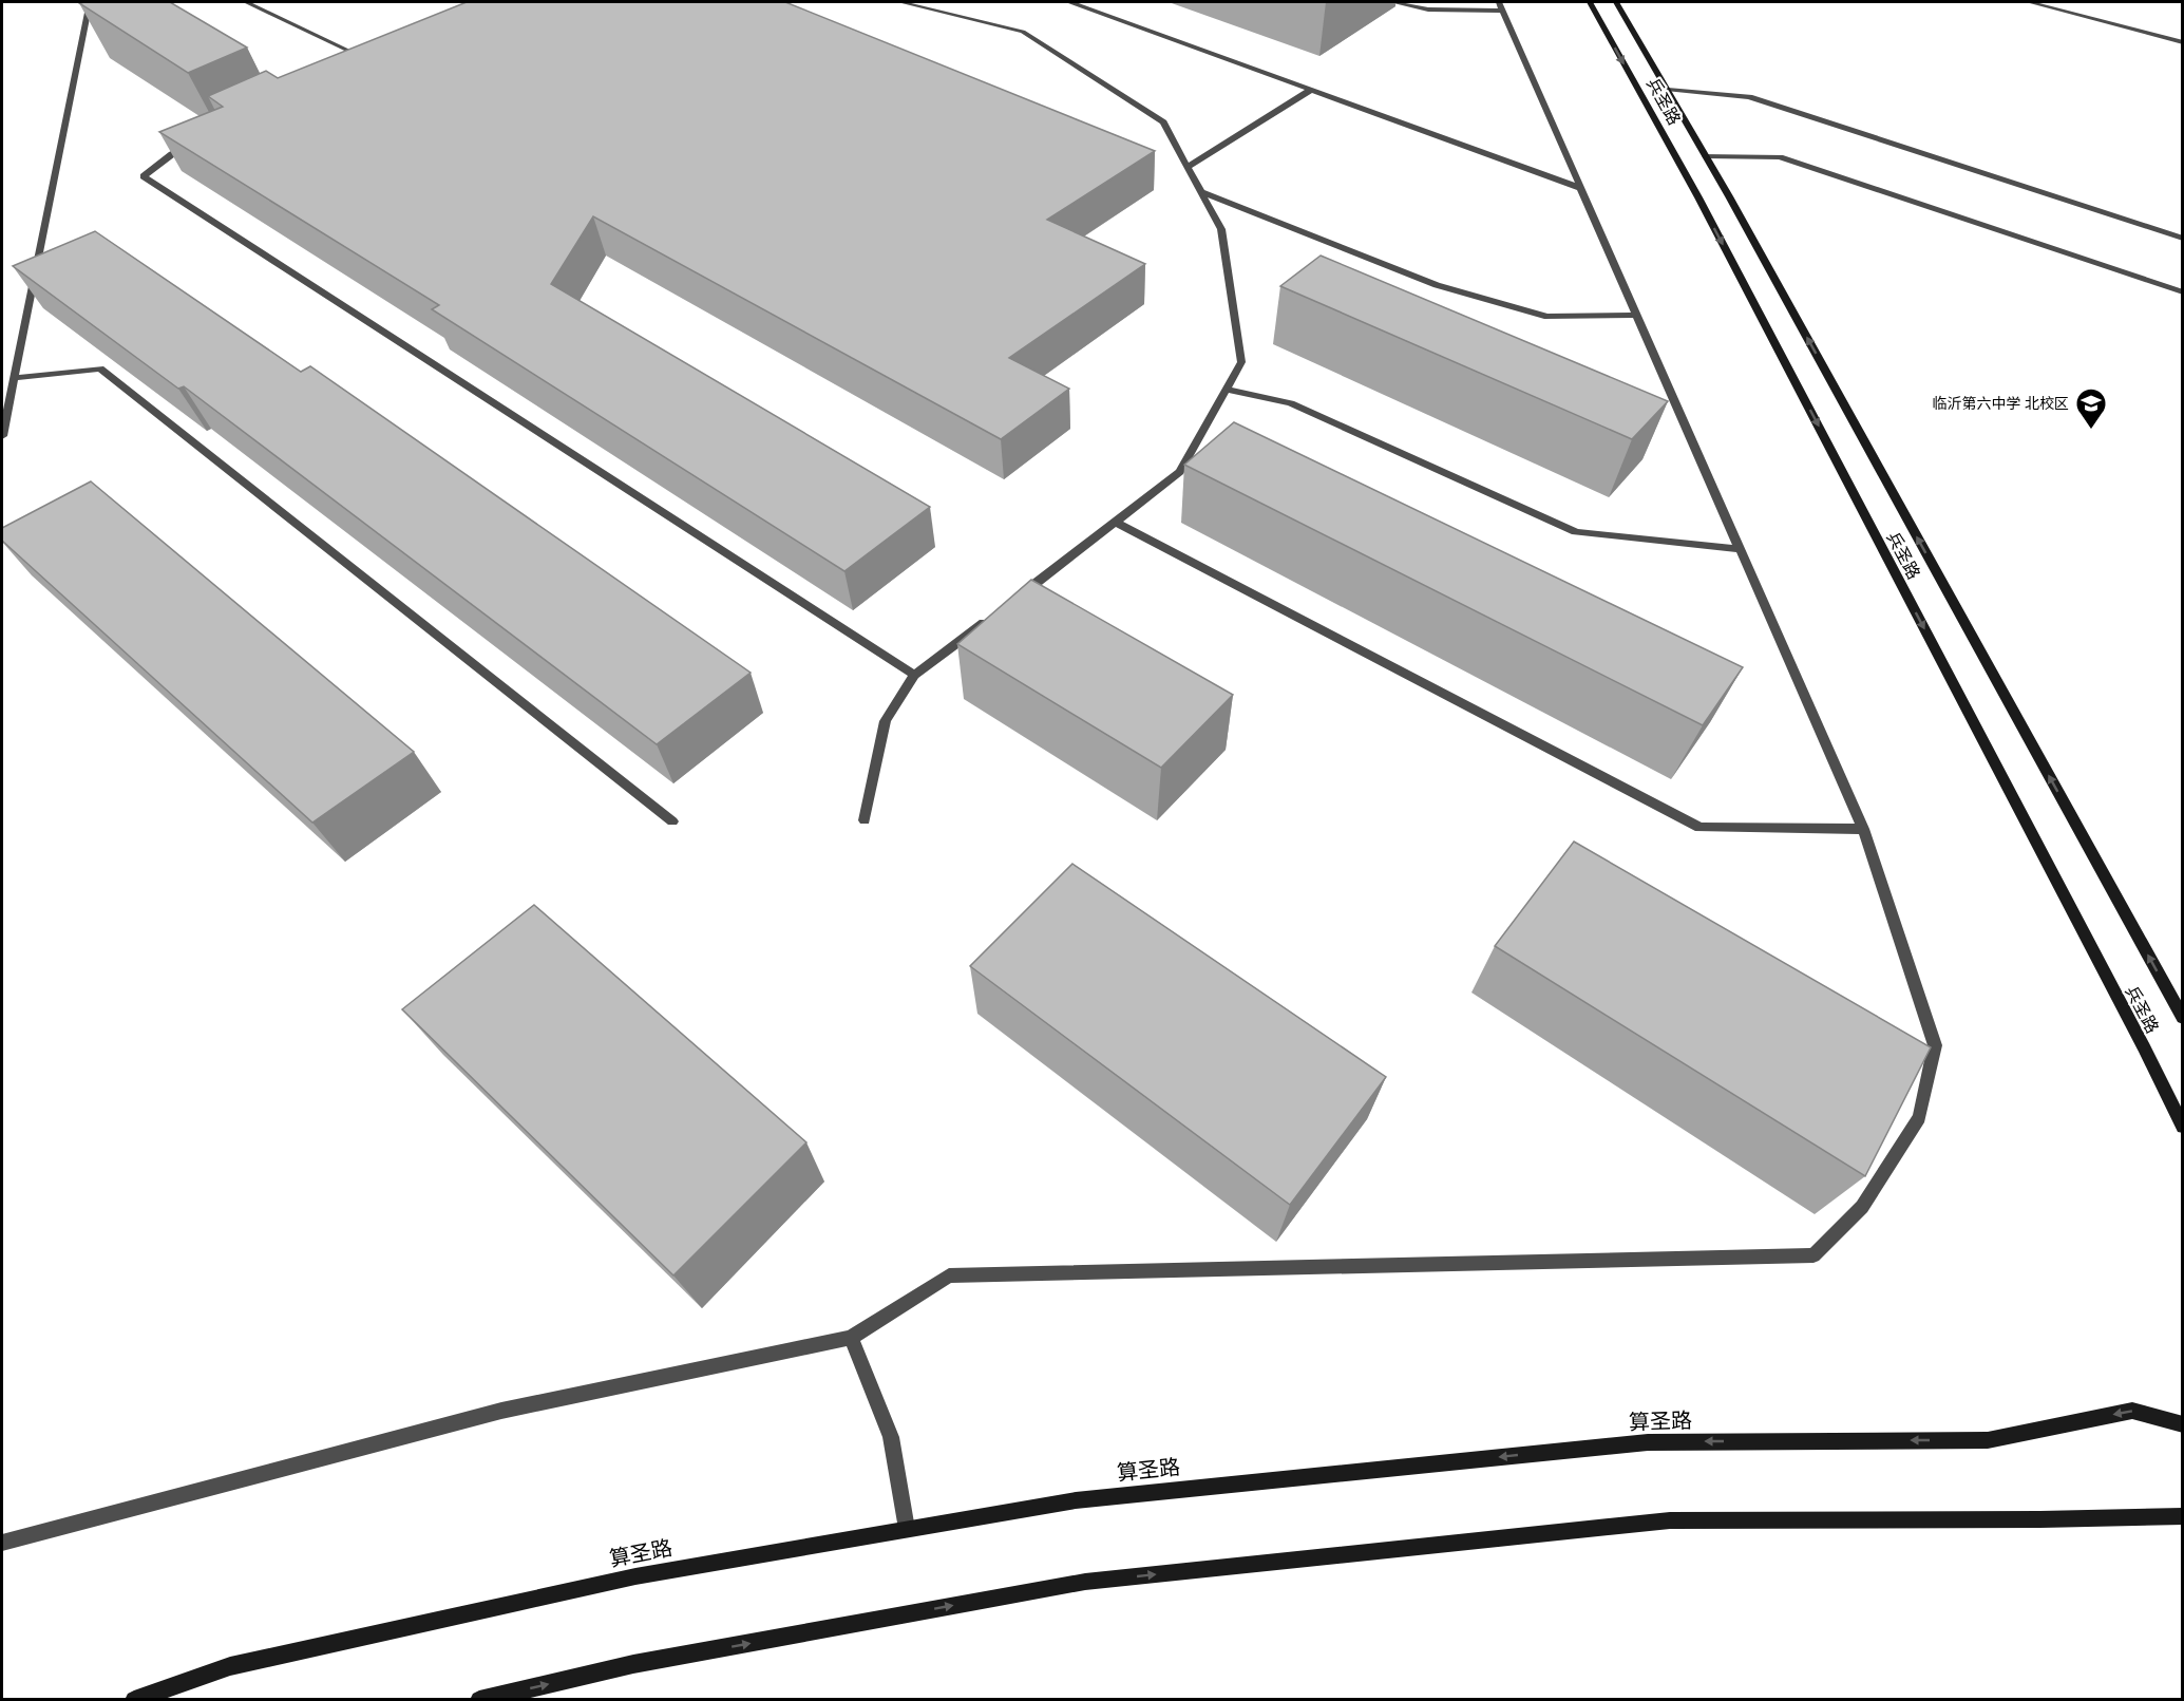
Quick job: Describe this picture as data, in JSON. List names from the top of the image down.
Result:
{
  "streets": {
    "main road": ["兵圣路", "算圣路"]
  },
  "places": {
    "school or university": ["临沂第六中学 北校区"]
  }
}
